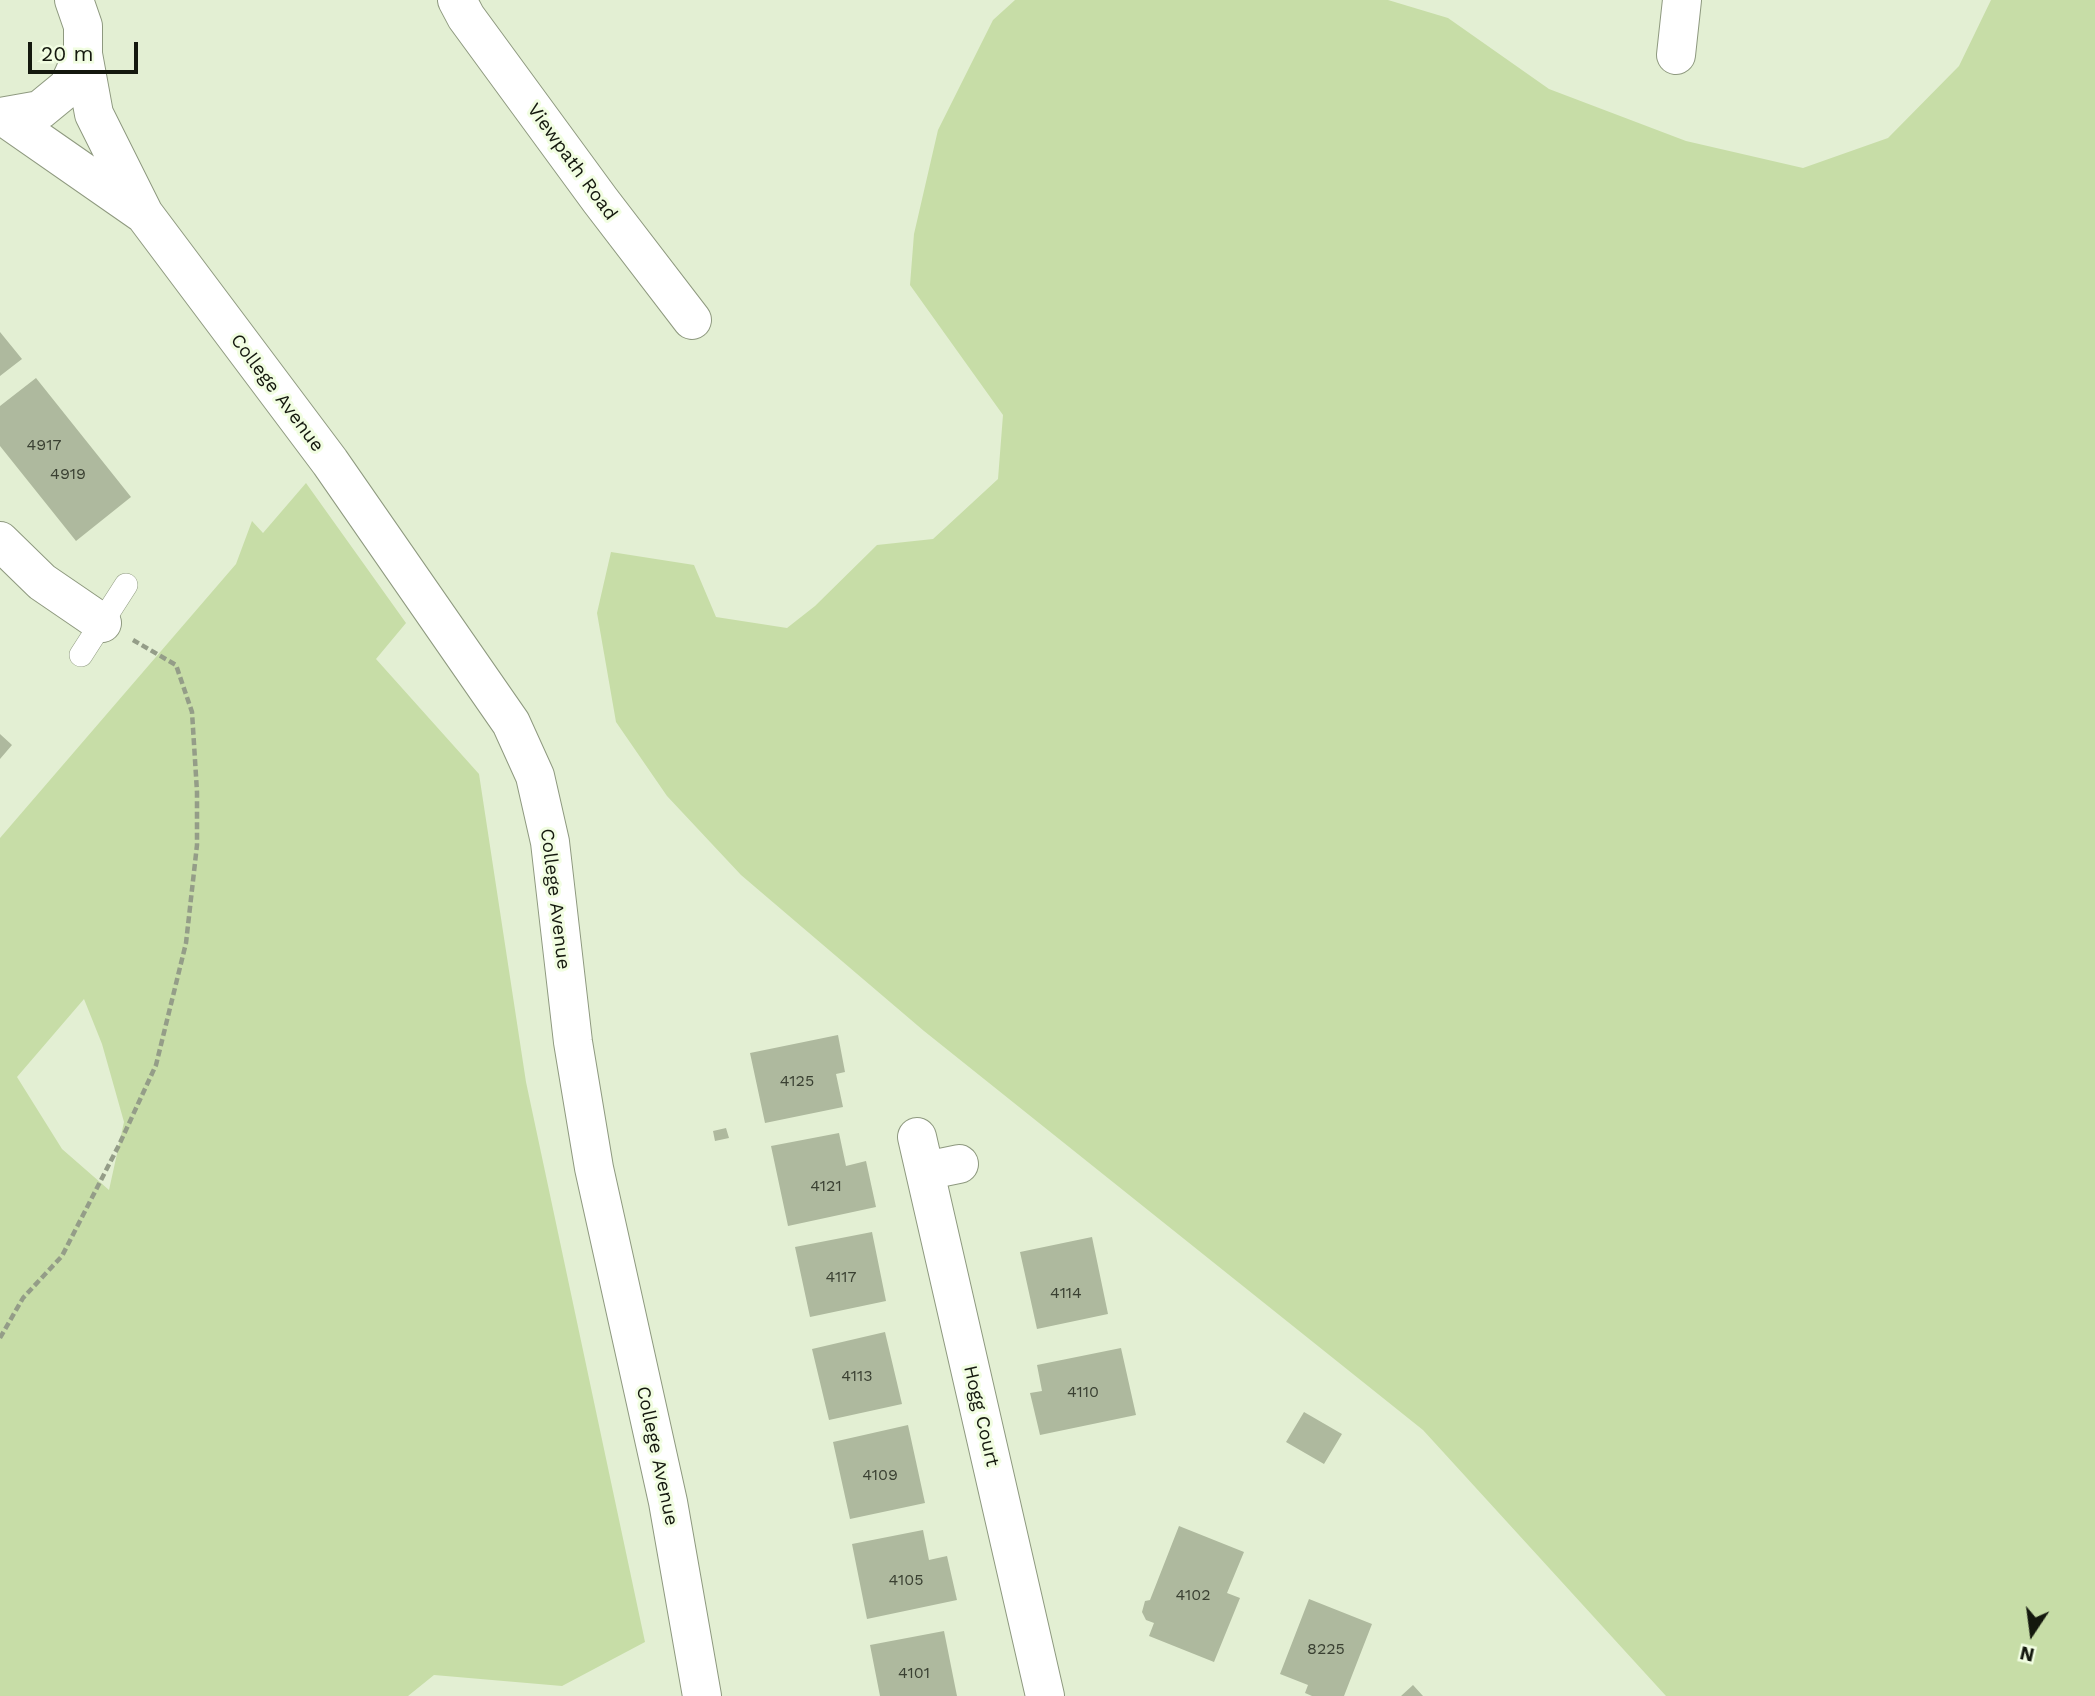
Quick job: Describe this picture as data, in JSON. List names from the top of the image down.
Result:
{
  "streets": {
    "street": ["Viewpath Road", "College Avenue", "Hogg Court"]
  },
  "house_numbers": [
    "4917",
    "4919",
    "4125",
    "4121",
    "4117",
    "4114",
    "4113",
    "4110",
    "4109",
    "4105",
    "4102",
    "8225",
    "4101"
  ],
  "scale_bar": "20 m",
  "north": "bottom"
}
